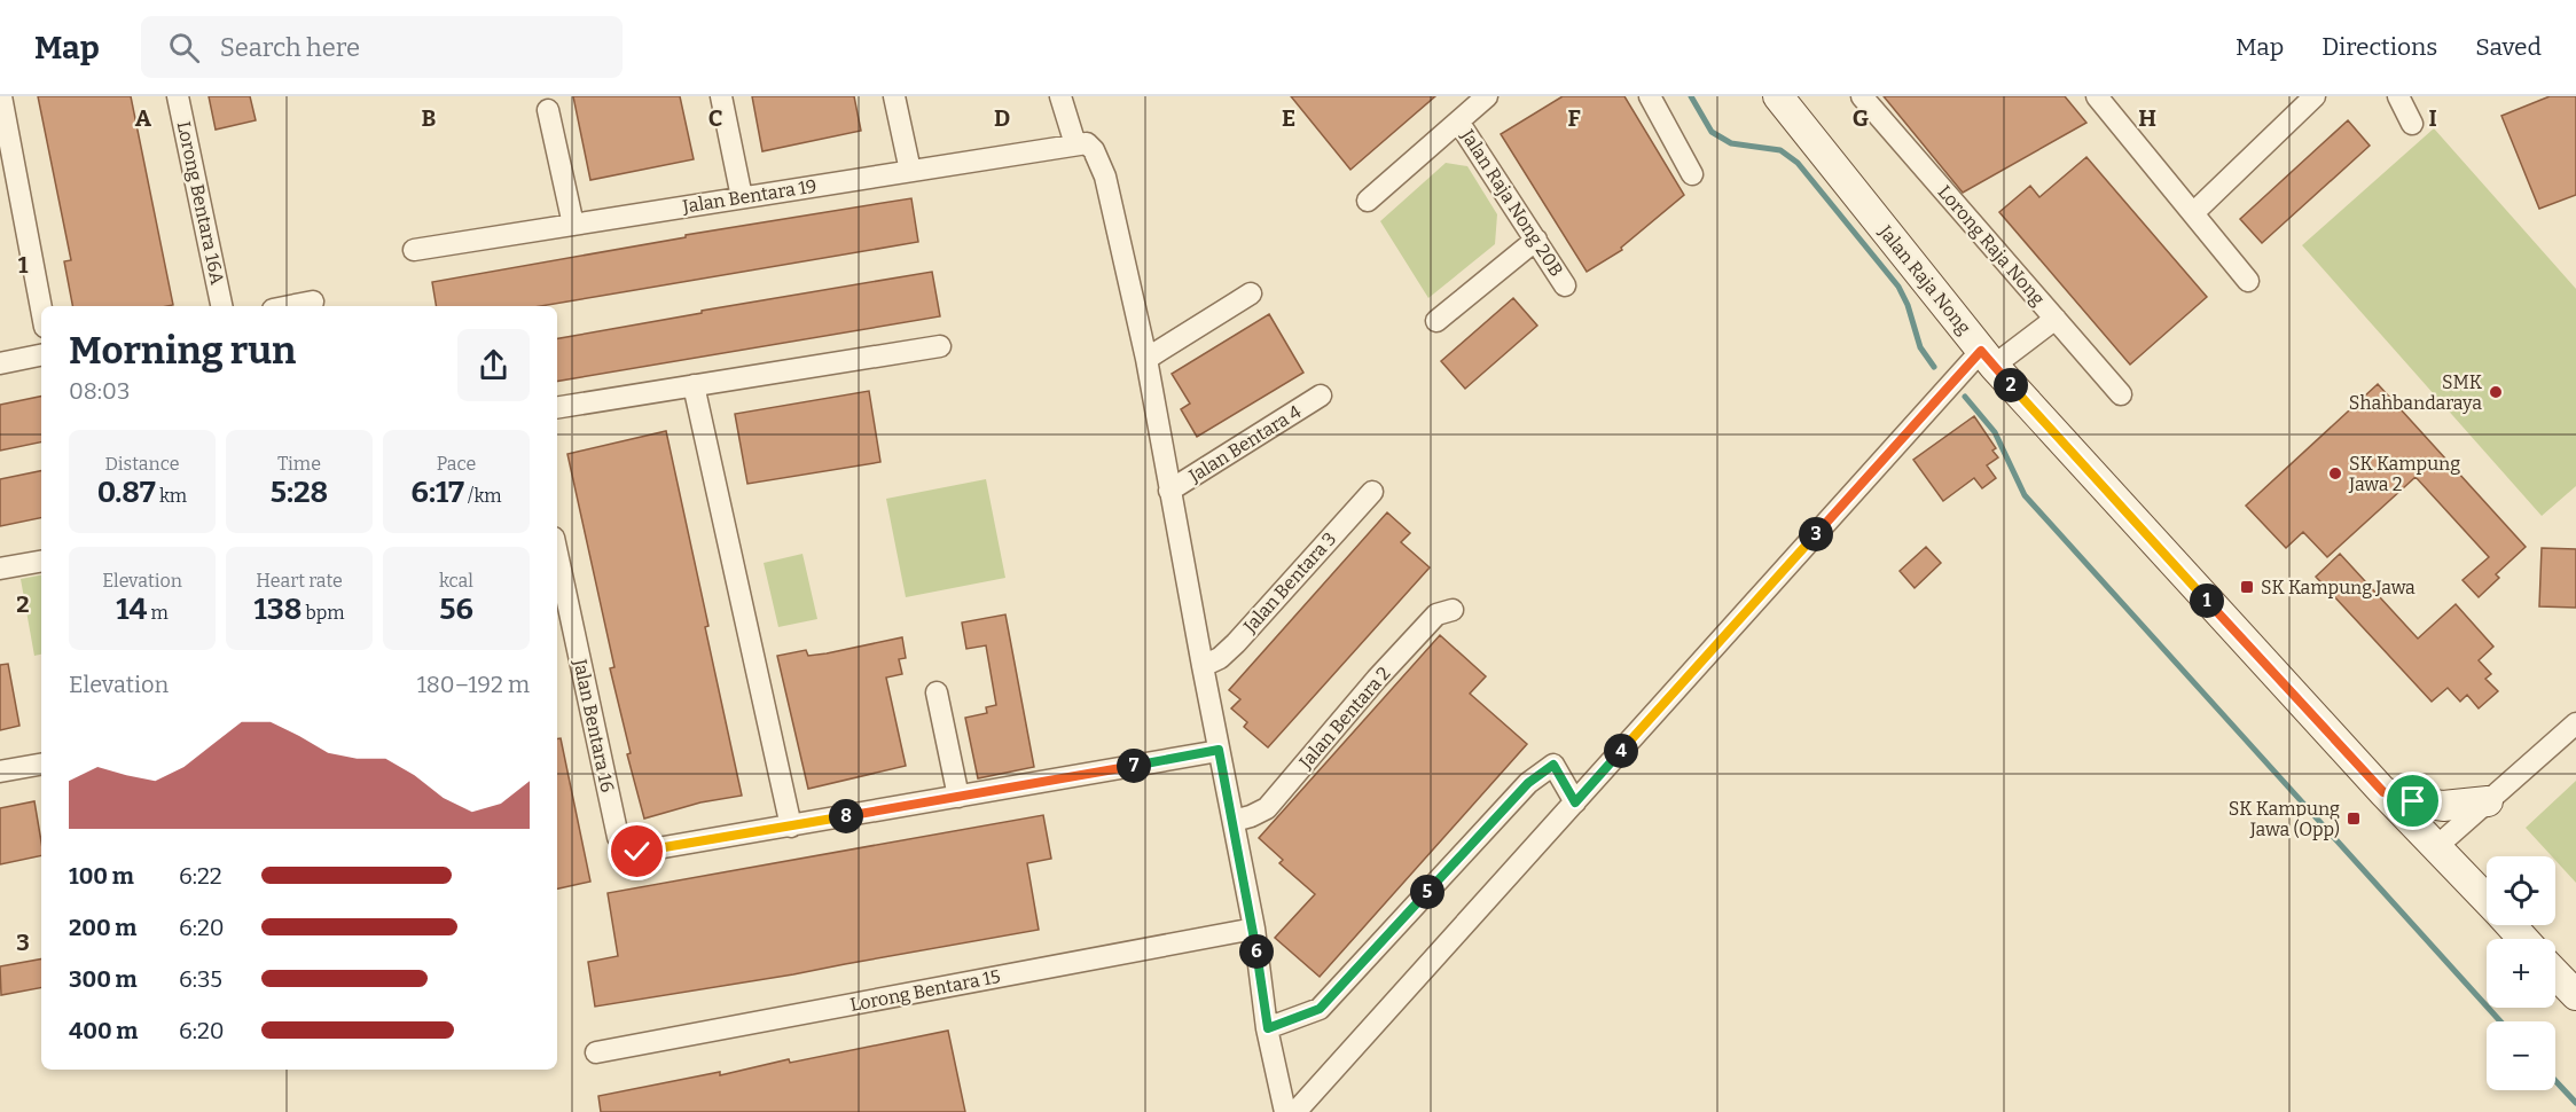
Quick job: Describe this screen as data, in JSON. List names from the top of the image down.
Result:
{
  "streets": {
    "main road": ["Jalan Raja Nong"],
    "street": [
      "Jalan Bentara 19",
      "Lorong Bentara 16A",
      "Jalan Raja Nong 20B",
      "Lorong Raja Nong",
      "Jalan Bentara 4",
      "Jalan Bentara 3",
      "Jalan Bentara 2",
      "Jalan Bentara 16",
      "Lorong Bentara 15"
    ]
  },
  "places": {
    "other": ["SMK Shahbandaraya", "SK Kampung Jawa 2"],
    "transit": ["SK Kampung Jawa", "SK Kampung Jawa (Opp)"]
  },
  "page": {
    "header": "Map",
    "search": "Search here",
    "nav": ["Map", "Directions", "Saved"],
    "heading": ["Morning run", "08:03"],
    "pins": [
      "2",
      "3",
      "1",
      "4",
      "7",
      "8",
      "5",
      "6"
    ],
    "stats": [
      ["Distance", "0.87 km"],
      ["Time", "5:28"],
      ["Pace", "6:17 /km"],
      ["Elevation", "14 m"],
      ["Heart rate", "138 bpm"],
      ["kcal", "56"]
    ],
    "chart": ["Elevation", "180–192 m"],
    "list": [
      {
        "name": "100 m",
        "note": "6:22"
      },
      {
        "name": "200 m",
        "note": "6:20"
      },
      {
        "name": "300 m",
        "note": "6:35"
      },
      {
        "name": "400 m",
        "note": "6:20"
      }
    ],
    "map_buttons": ["+", "−"]
  },
  "grid": {
    "columns": [
      "A",
      "B",
      "C",
      "D",
      "E",
      "F",
      "G",
      "H",
      "I"
    ],
    "rows": ["1", "2", "3"]
  }
}
